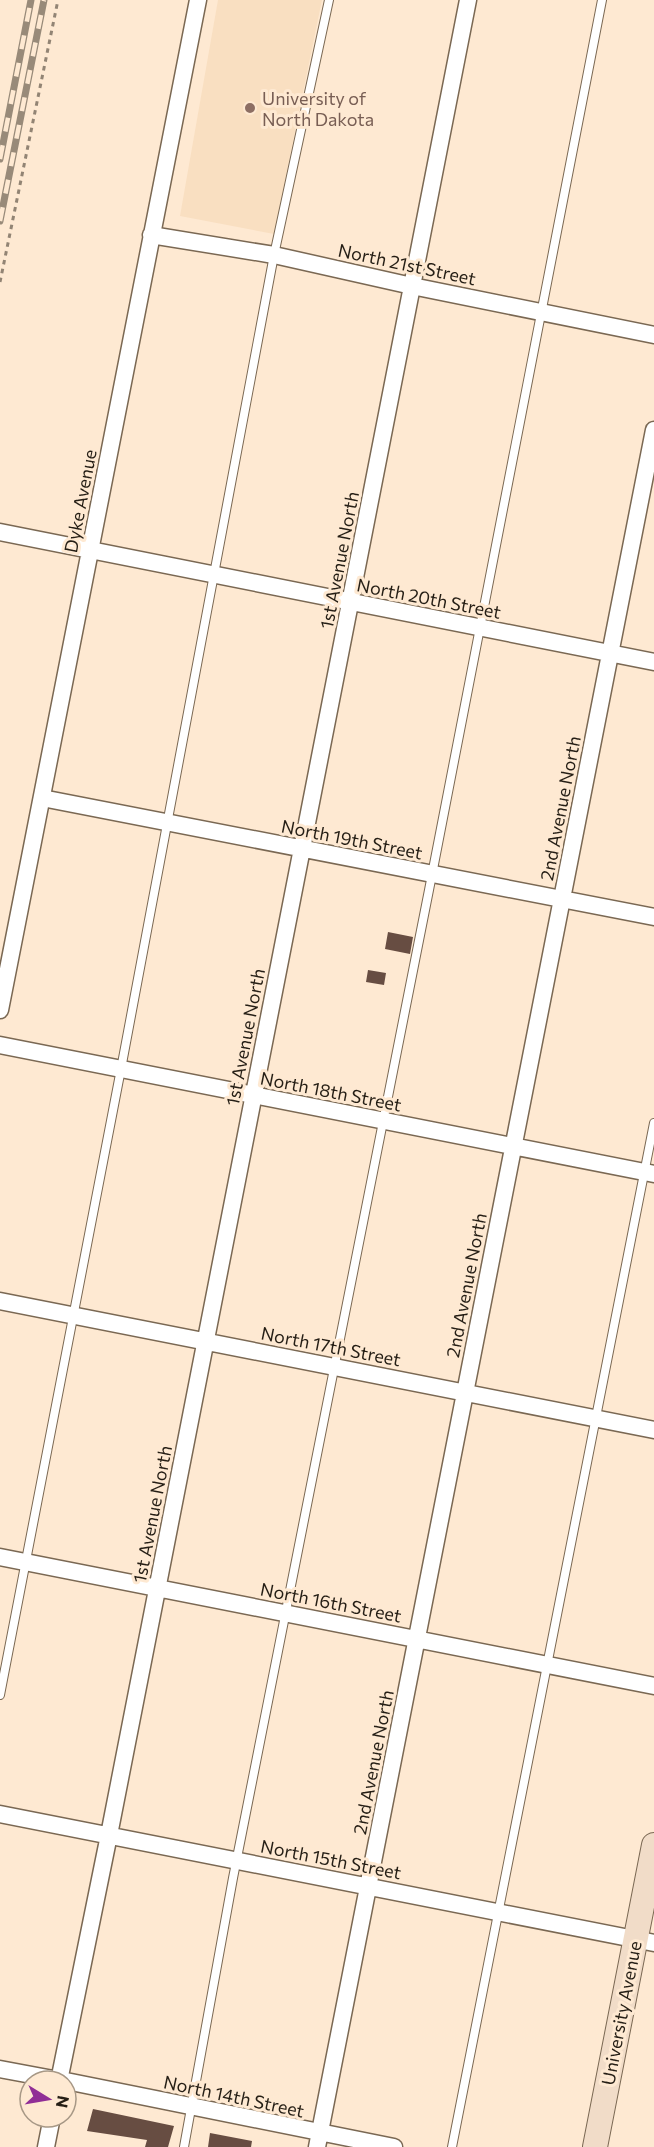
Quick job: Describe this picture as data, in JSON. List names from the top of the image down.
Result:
{
  "streets": {
    "street": [
      "North 21st Street",
      "Dyke Avenue",
      "1st Avenue North",
      "North 20th Street",
      "2nd Avenue North",
      "North 19th Street",
      "North 18th Street",
      "North 17th Street",
      "North 16th Street",
      "North 15th Street",
      "University Avenue",
      "North 14th Street"
    ]
  },
  "crossings": [
    ["North 21st Street", "Dyke Avenue"],
    ["North 21st Street", "1st Avenue North"],
    ["Dyke Avenue", "North 20th Street"],
    ["Dyke Avenue", "North 19th Street"],
    ["1st Avenue North", "North 20th Street"],
    ["1st Avenue North", "North 19th Street"],
    ["1st Avenue North", "North 18th Street"],
    ["1st Avenue North", "North 17th Street"],
    ["1st Avenue North", "North 16th Street"],
    ["1st Avenue North", "North 15th Street"],
    ["North 20th Street", "2nd Avenue North"],
    ["2nd Avenue North", "North 19th Street"],
    ["2nd Avenue North", "North 18th Street"],
    ["2nd Avenue North", "North 17th Street"],
    ["2nd Avenue North", "North 16th Street"],
    ["2nd Avenue North", "North 15th Street"],
    ["2nd Avenue North", "North 14th Street"],
    ["North 15th Street", "University Avenue"]
  ],
  "places": ["University of North Dakota"],
  "north": "right"
}
